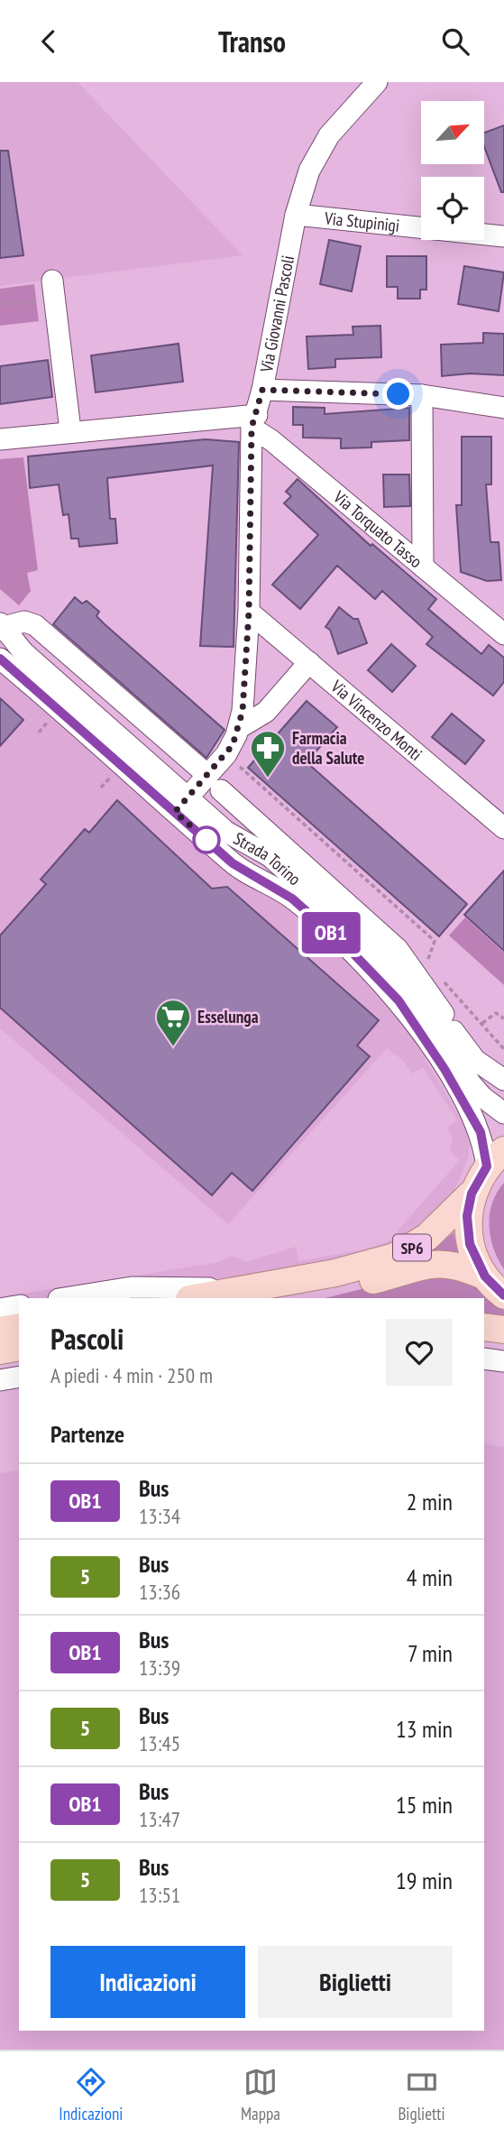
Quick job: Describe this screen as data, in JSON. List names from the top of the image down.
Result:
{
  "streets": {
    "main road": ["SP6"],
    "street": [
      "Via Stupinigi",
      "Via Giovanni Pascoli",
      "Via Torquato Tasso",
      "Via Vincenzo Monti",
      "Strada Torino"
    ]
  },
  "crossings": [
    ["Via Stupinigi", "Via Giovanni Pascoli"],
    ["Via Giovanni Pascoli", "Via Torquato Tasso"],
    ["Via Giovanni Pascoli", "Via Vincenzo Monti"],
    ["Via Giovanni Pascoli", "Strada Torino"],
    ["Strada Torino", "SP6"]
  ],
  "places": {
    "pharmacy": ["Farmacia della Salute"],
    "supermarket": ["Esselunga"]
  },
  "lines": ["bus line OB1"],
  "north": "top right",
  "page": {
    "header": "Transo",
    "on_map": "OB1",
    "heading": [
      ["Pascoli", "A piedi · 4 min · 250 m"],
      "Partenze"
    ],
    "list": [
      {
        "mark": "OB1",
        "name": "Bus",
        "note": "13:34",
        "value": "2 min"
      },
      {
        "mark": "5",
        "name": "Bus",
        "note": "13:36",
        "value": "4 min"
      },
      {
        "mark": "OB1",
        "name": "Bus",
        "note": "13:39",
        "value": "7 min"
      },
      {
        "mark": "5",
        "name": "Bus",
        "note": "13:45",
        "value": "13 min"
      },
      {
        "mark": "OB1",
        "name": "Bus",
        "note": "13:47",
        "value": "15 min"
      },
      {
        "mark": "5",
        "name": "Bus",
        "note": "13:51",
        "value": "19 min"
      }
    ],
    "buttons": ["Indicazioni", "Biglietti"],
    "tabs": ["Indicazioni", "Mappa", "Biglietti"]
  }
}
